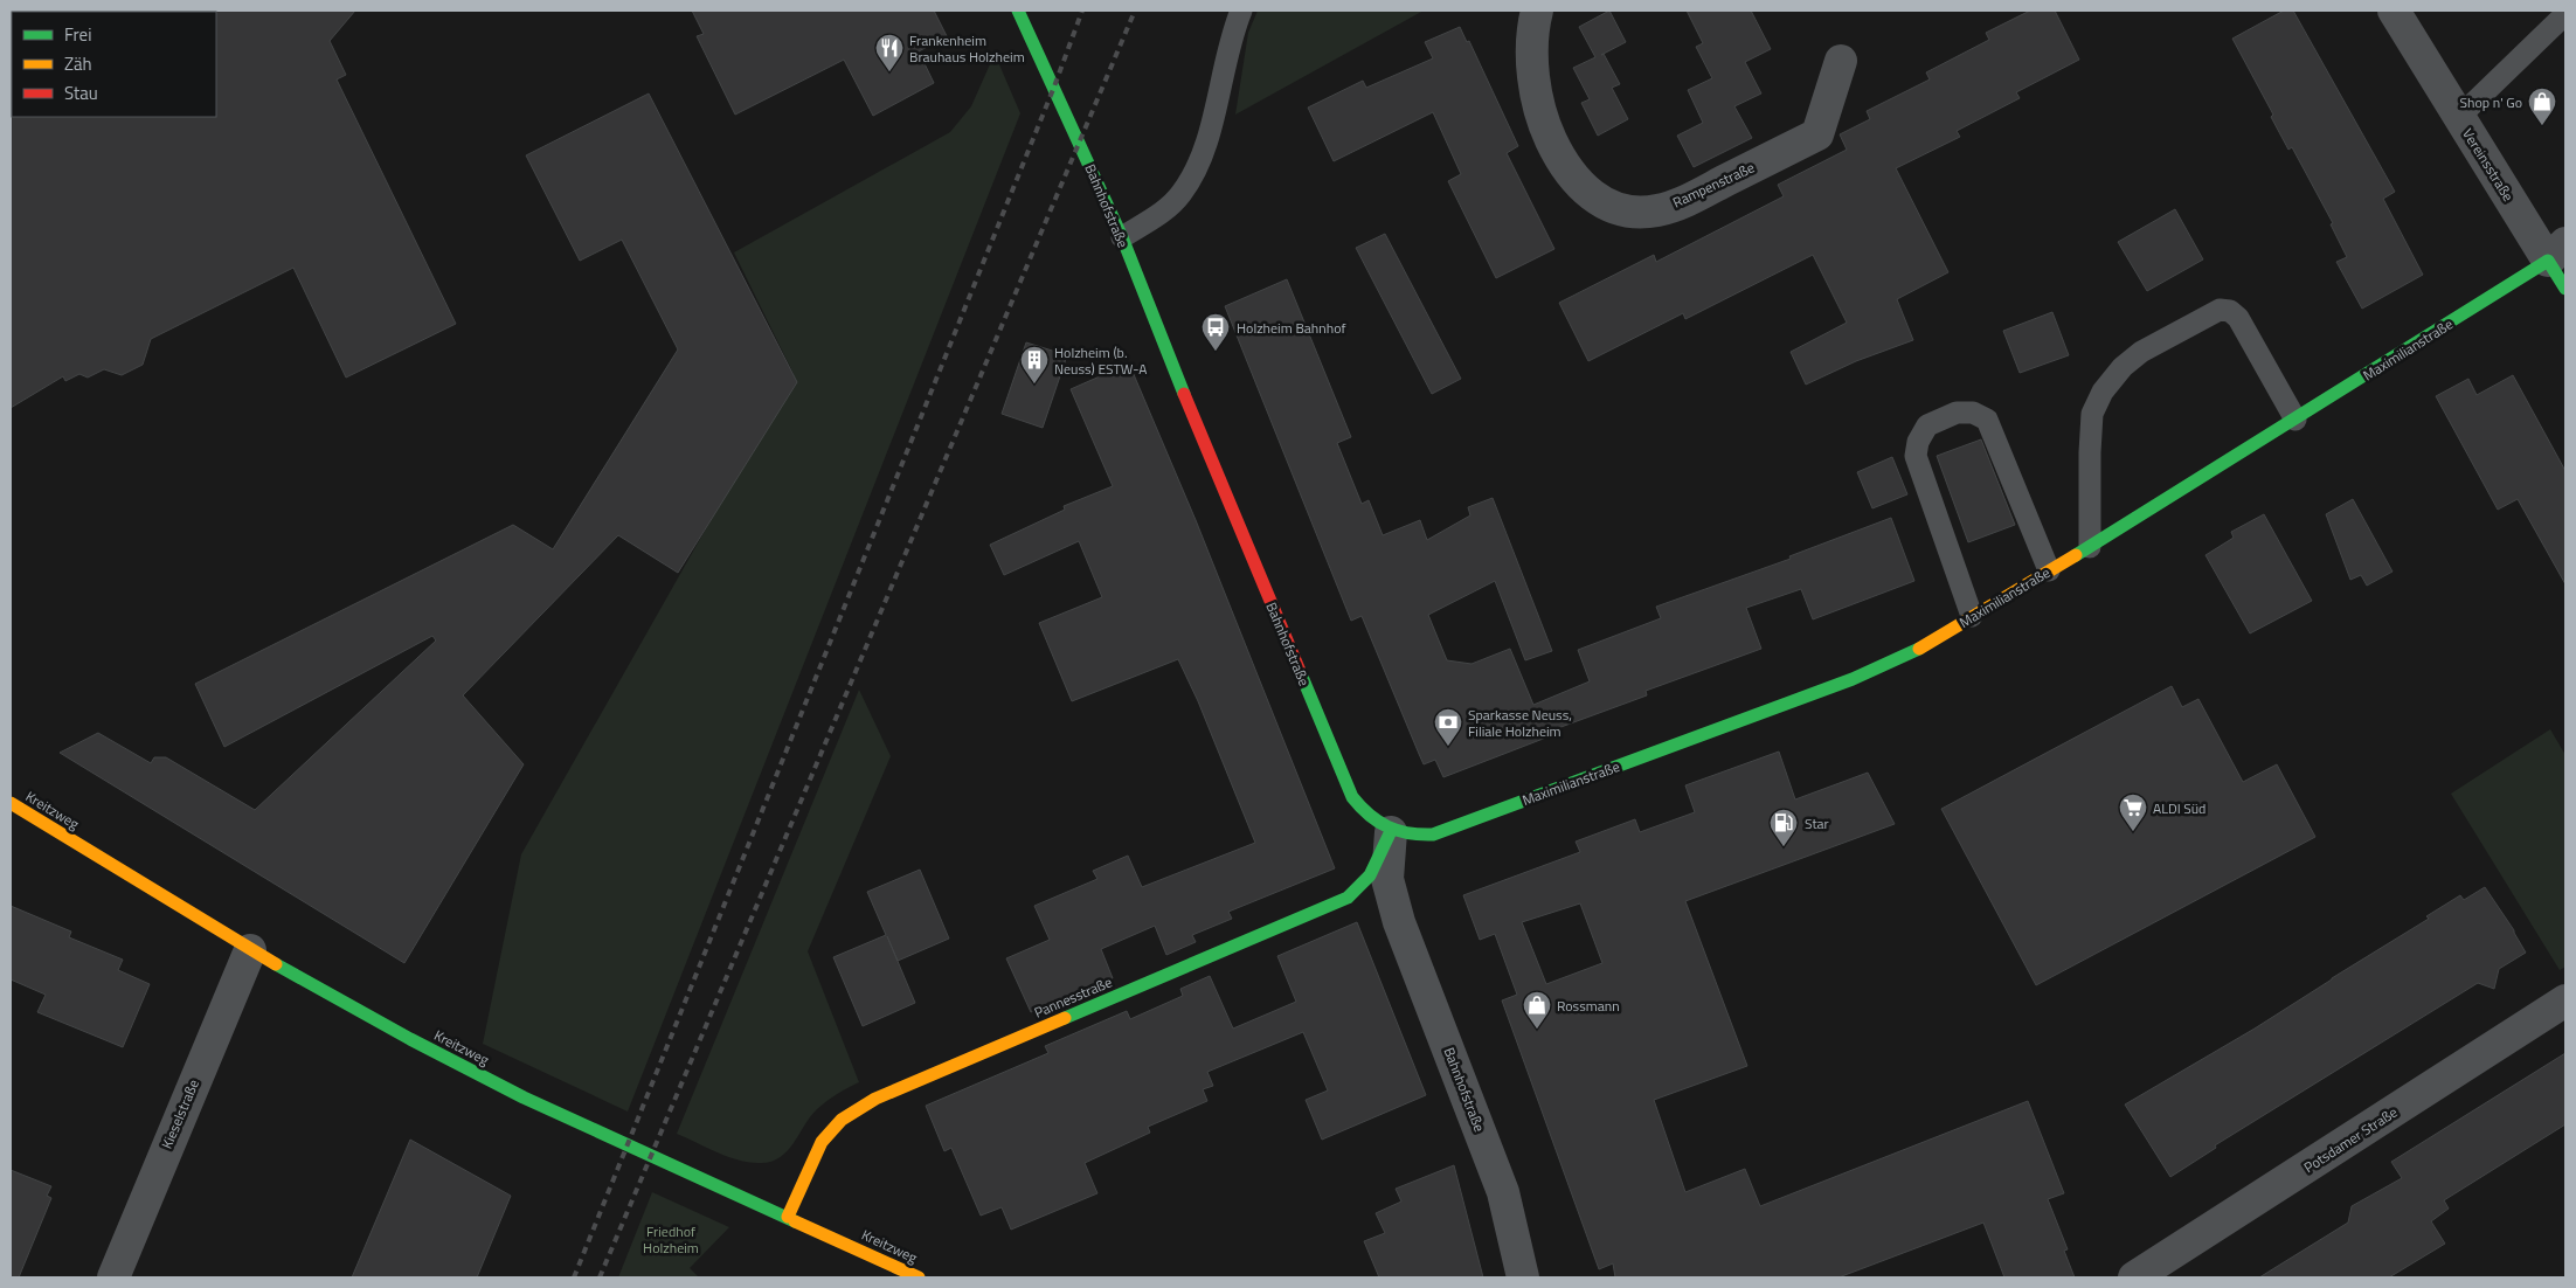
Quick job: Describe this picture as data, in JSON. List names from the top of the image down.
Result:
{
  "streets": {
    "main road": [
      "Vereinsstraße",
      "Bahnhofstraße",
      "Maximilianstraße",
      "Kreitzweg",
      "Pannesstraße"
    ],
    "street": ["Rampenstraße", "Kieselstraße", "Potsdamer Straße"]
  },
  "crossings": [
    ["Vereinsstraße", "Maximilianstraße"],
    ["Bahnhofstraße", "Maximilianstraße"],
    ["Bahnhofstraße", "Pannesstraße"],
    ["Maximilianstraße", "Pannesstraße"],
    ["Kreitzweg", "Pannesstraße"],
    ["Kreitzweg", "Kieselstraße"]
  ],
  "parks": ["Friedhof Holzheim"],
  "places": {
    "restaurant": ["Frankenheim Brauhaus Holzheim"],
    "shop": ["Shop n' Go", "Rossmann"],
    "bus stop": ["Holzheim Bahnhof"],
    "building": ["Holzheim (b. Neuss) ESTW-A"],
    "bank": ["Sparkasse Neuss, Filiale Holzheim"],
    "supermarket": ["ALDI Süd"],
    "fuel station": ["Star"]
  },
  "legend": ["Frei", "Zäh", "Stau"]
}
